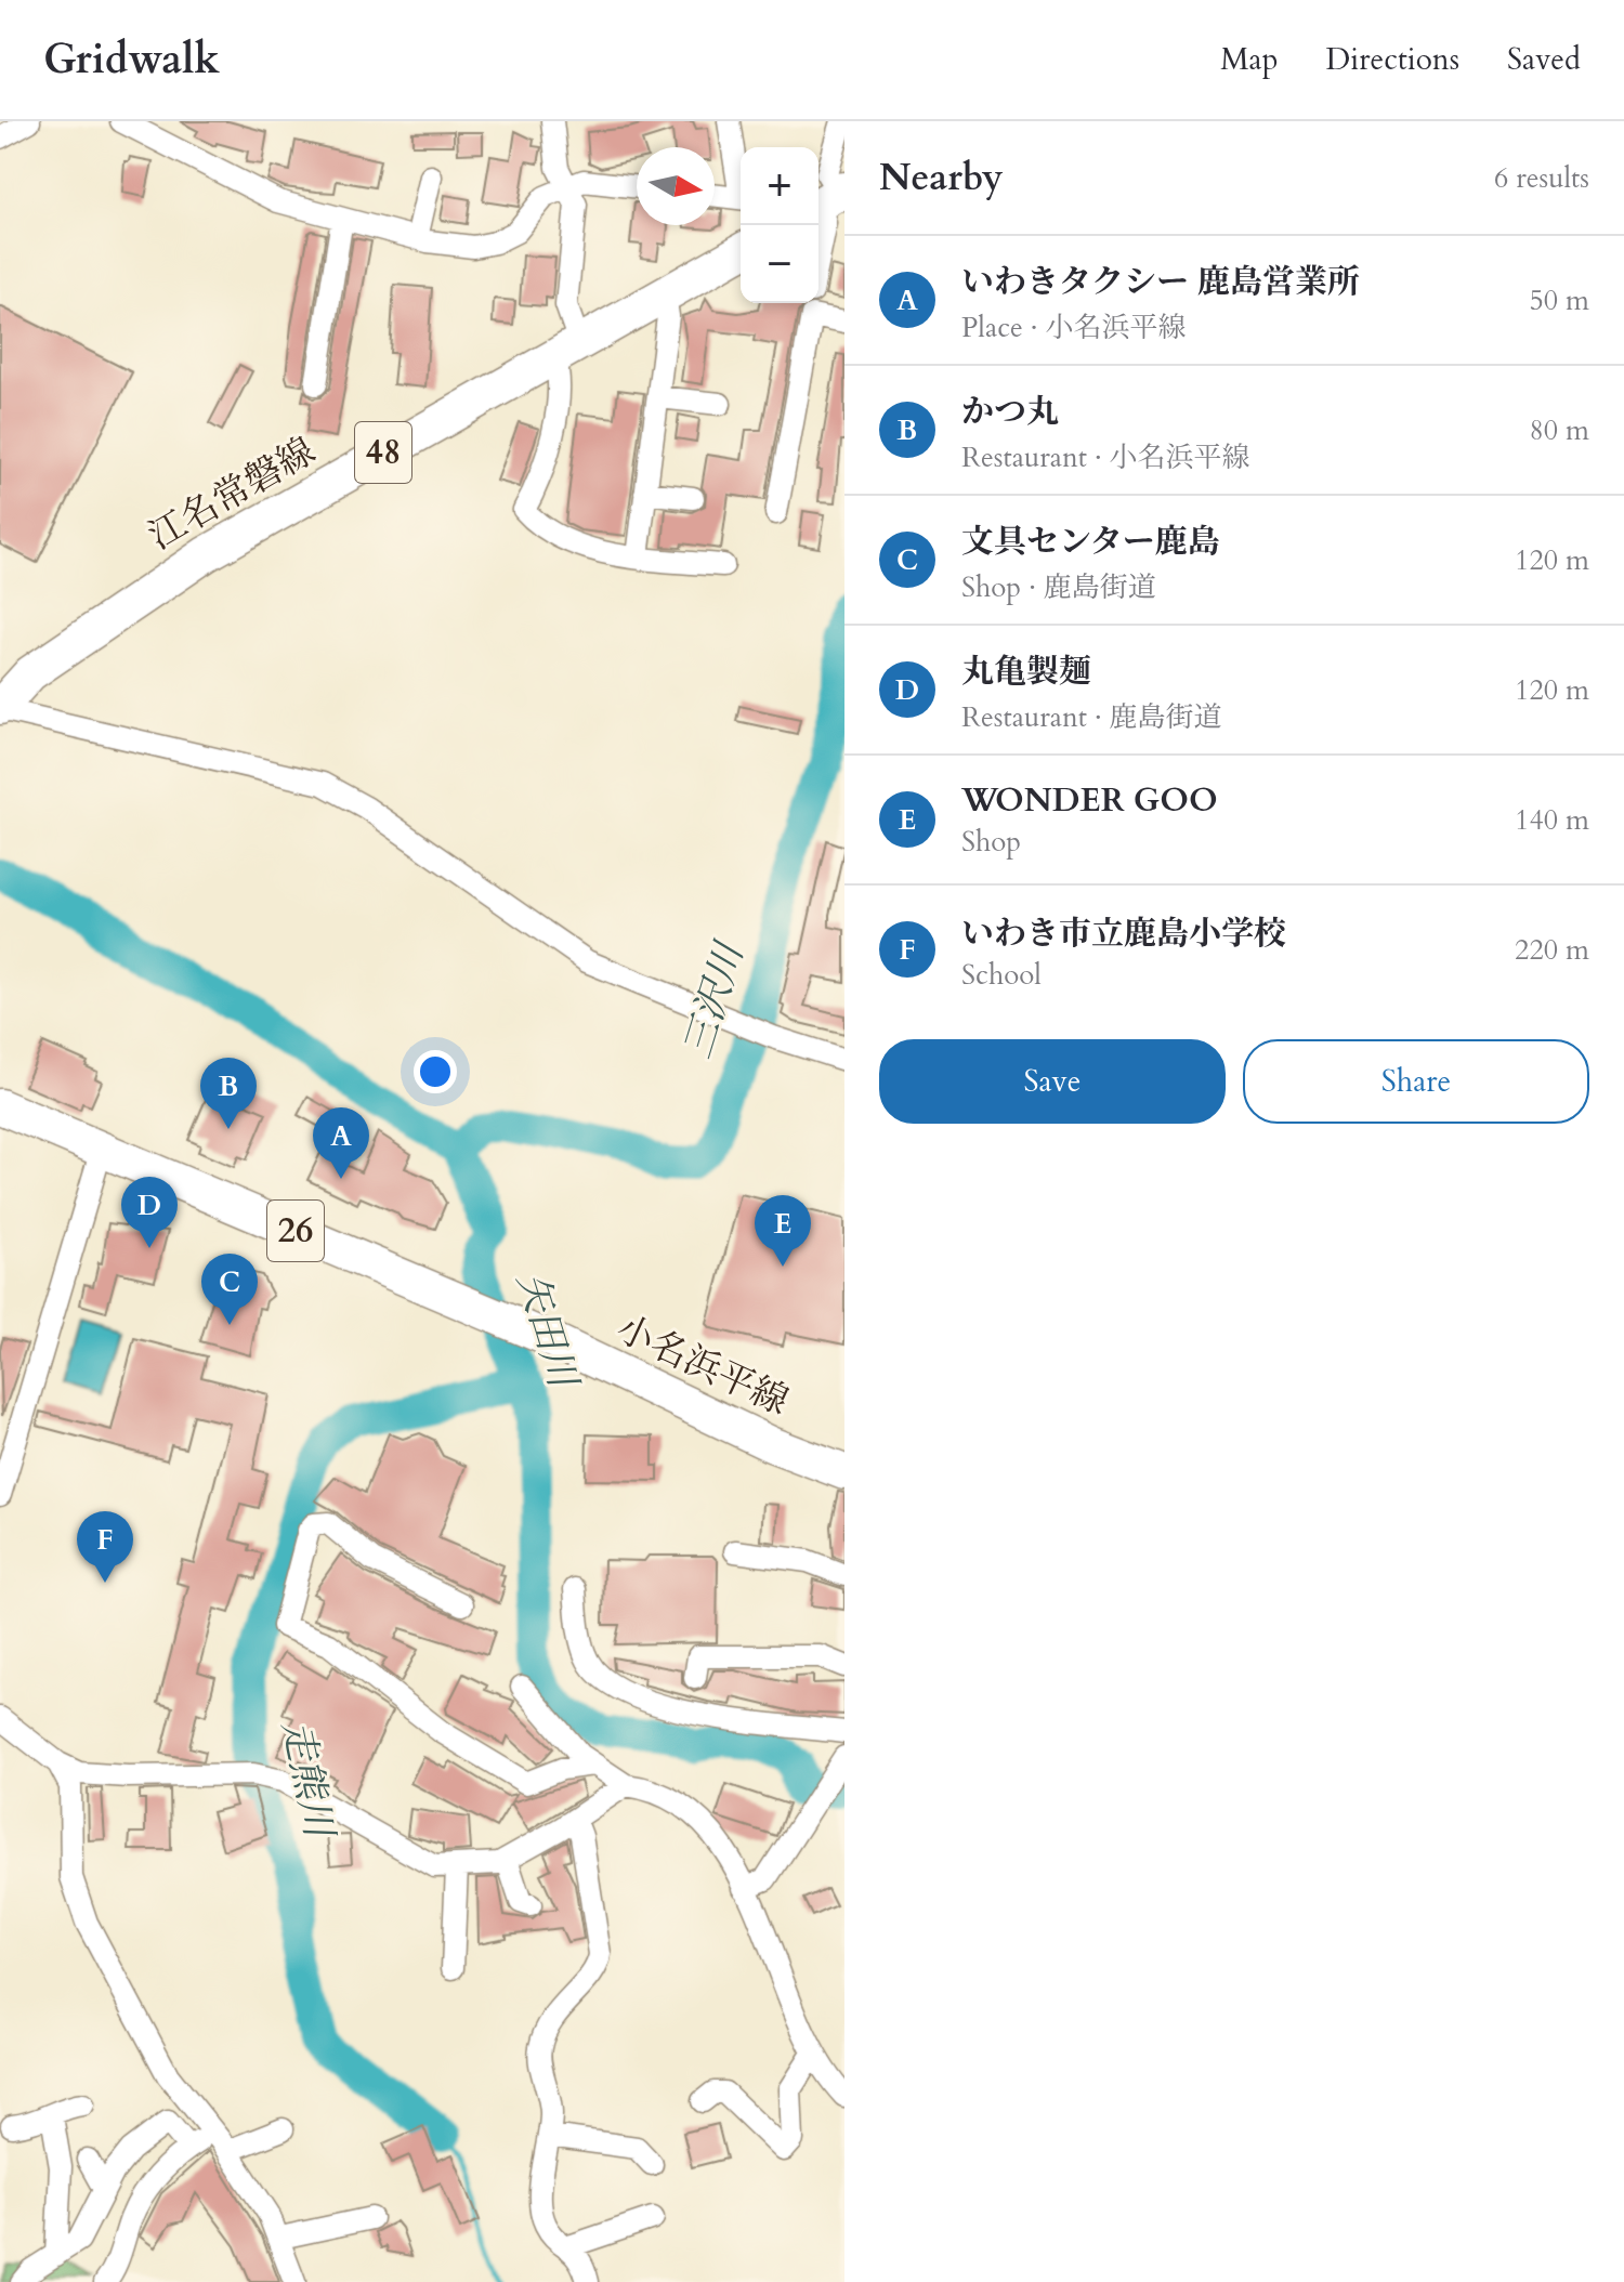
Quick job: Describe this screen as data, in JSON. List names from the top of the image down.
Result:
{
  "streets": {
    "main road": [
      "48",
      "江名常磐線",
      "26",
      "小名浜平線"
    ]
  },
  "crossings": [
    ["26", "小名浜平線"]
  ],
  "water": ["三沢川", "矢田川", "走熊川"],
  "north": "right",
  "page": {
    "header": "Gridwalk",
    "nav": ["Map", "Directions", "Saved"],
    "heading": ["Nearby", "6 results"],
    "map_buttons": ["+", "−"],
    "list": [
      {
        "mark": "A",
        "name": "いわきタクシー 鹿島営業所",
        "note": "Place · 小名浜平線",
        "value": "50 m"
      },
      {
        "mark": "B",
        "name": "かつ丸",
        "note": "Restaurant · 小名浜平線",
        "value": "80 m"
      },
      {
        "mark": "C",
        "name": "文具センター鹿島",
        "note": "Shop · 鹿島街道",
        "value": "120 m"
      },
      {
        "mark": "D",
        "name": "丸亀製麺",
        "note": "Restaurant · 鹿島街道",
        "value": "120 m"
      },
      {
        "mark": "E",
        "name": "WONDER GOO",
        "note": "Shop",
        "value": "140 m"
      },
      {
        "mark": "F",
        "name": "いわき市立鹿島小学校",
        "note": "School",
        "value": "220 m"
      }
    ],
    "buttons": ["Save", "Share"],
    "pins": [
      "B",
      "A",
      "D",
      "E",
      "C",
      "F"
    ]
  }
}
